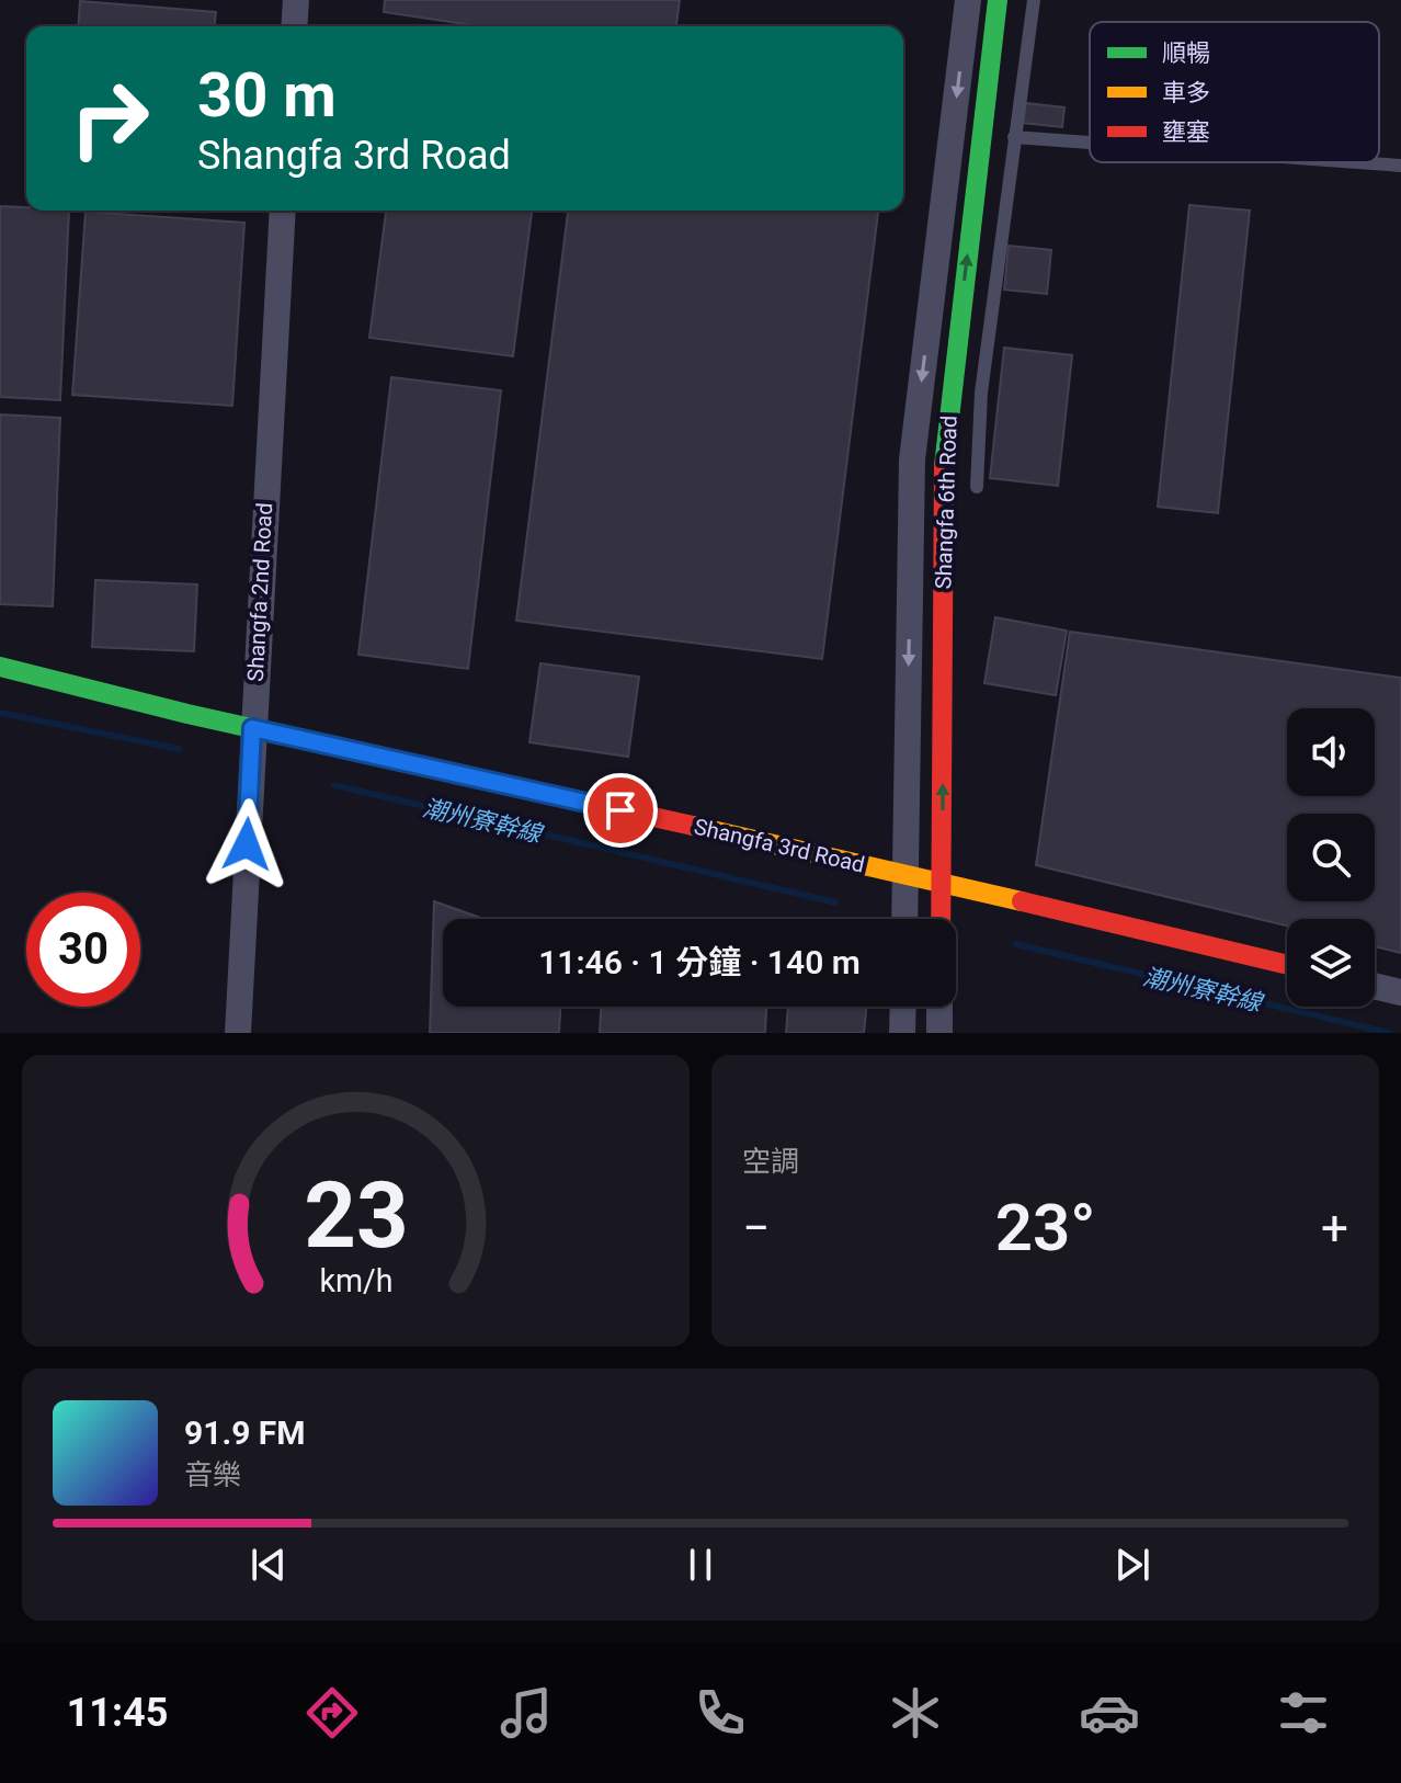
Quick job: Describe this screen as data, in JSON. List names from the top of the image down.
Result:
{
  "streets": {
    "street": ["Shangfa 6th Road", "Shangfa 2nd Road", "Shangfa 3rd Road"]
  },
  "crossings": [
    ["Shangfa 6th Road", "Shangfa 3rd Road"],
    ["Shangfa 2nd Road", "Shangfa 3rd Road"]
  ],
  "water": ["潮州寮幹線"],
  "legend": ["順暢", "車多", "壅塞"],
  "page": {
    "turn": ["30 m", "Shangfa 3rd Road"],
    "limit": "30",
    "trip": "11:46 · 1 分鐘 · 140 m",
    "tile": "空調",
    "heat": ["−", "23°", "+"],
    "song": ["91.9 FM", "音樂"],
    "tabs": "11:45",
    "gauge": ["23", "km/h"]
  }
}
